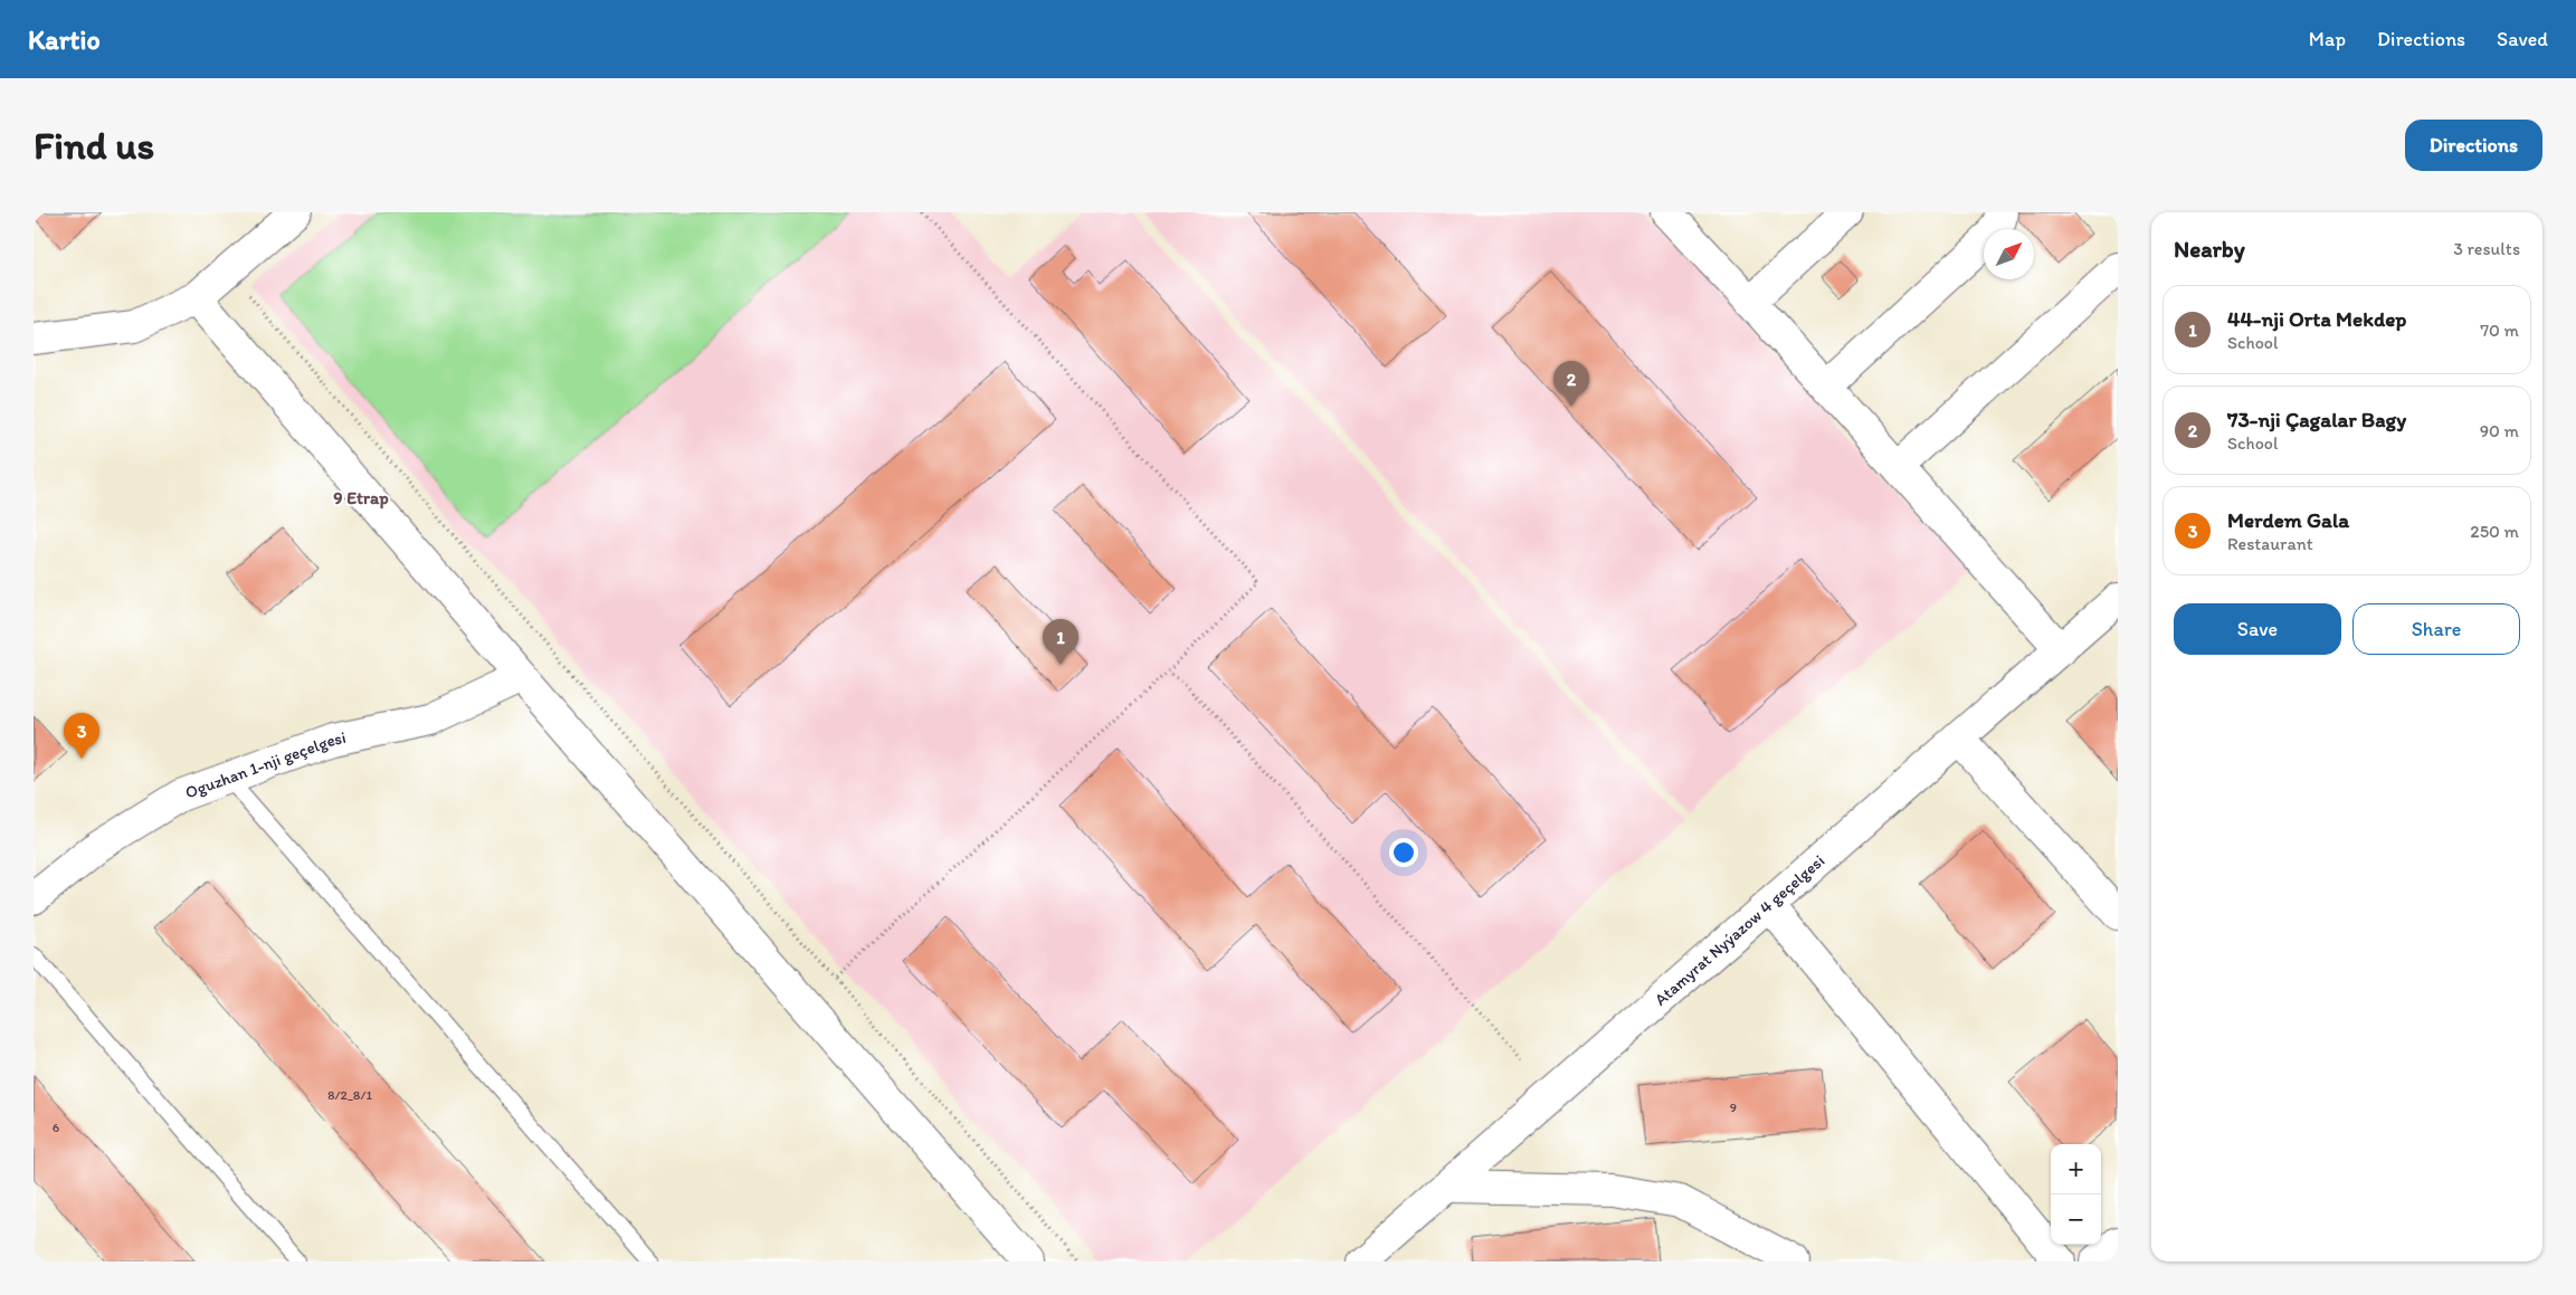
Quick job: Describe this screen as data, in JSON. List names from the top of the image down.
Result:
{
  "streets": {
    "street": ["Oguzhan 1-nji geçelgesi", "Atamyrat Nyýazow 4 geçelgesi"]
  },
  "districts": ["9 Etrap"],
  "house_numbers": ["8/2_8/1", "9", "6"],
  "north": "top right",
  "page": {
    "header": "Kartio",
    "nav": ["Map", "Directions", "Saved"],
    "buttons": [
      "Directions",
      ["Save", "Share"]
    ],
    "title": "Find us",
    "heading": ["Nearby", "3 results"],
    "list": [
      {
        "mark": "1",
        "name": "44-nji Orta Mekdep",
        "note": "School",
        "value": "70 m"
      },
      {
        "mark": "2",
        "name": "73-nji Çagalar Bagy",
        "note": "School",
        "value": "90 m"
      },
      {
        "mark": "3",
        "name": "Merdem Gala",
        "note": "Restaurant",
        "value": "250 m"
      }
    ],
    "pins": ["2", "1", "3"],
    "map_buttons": ["+", "−"]
  }
}
